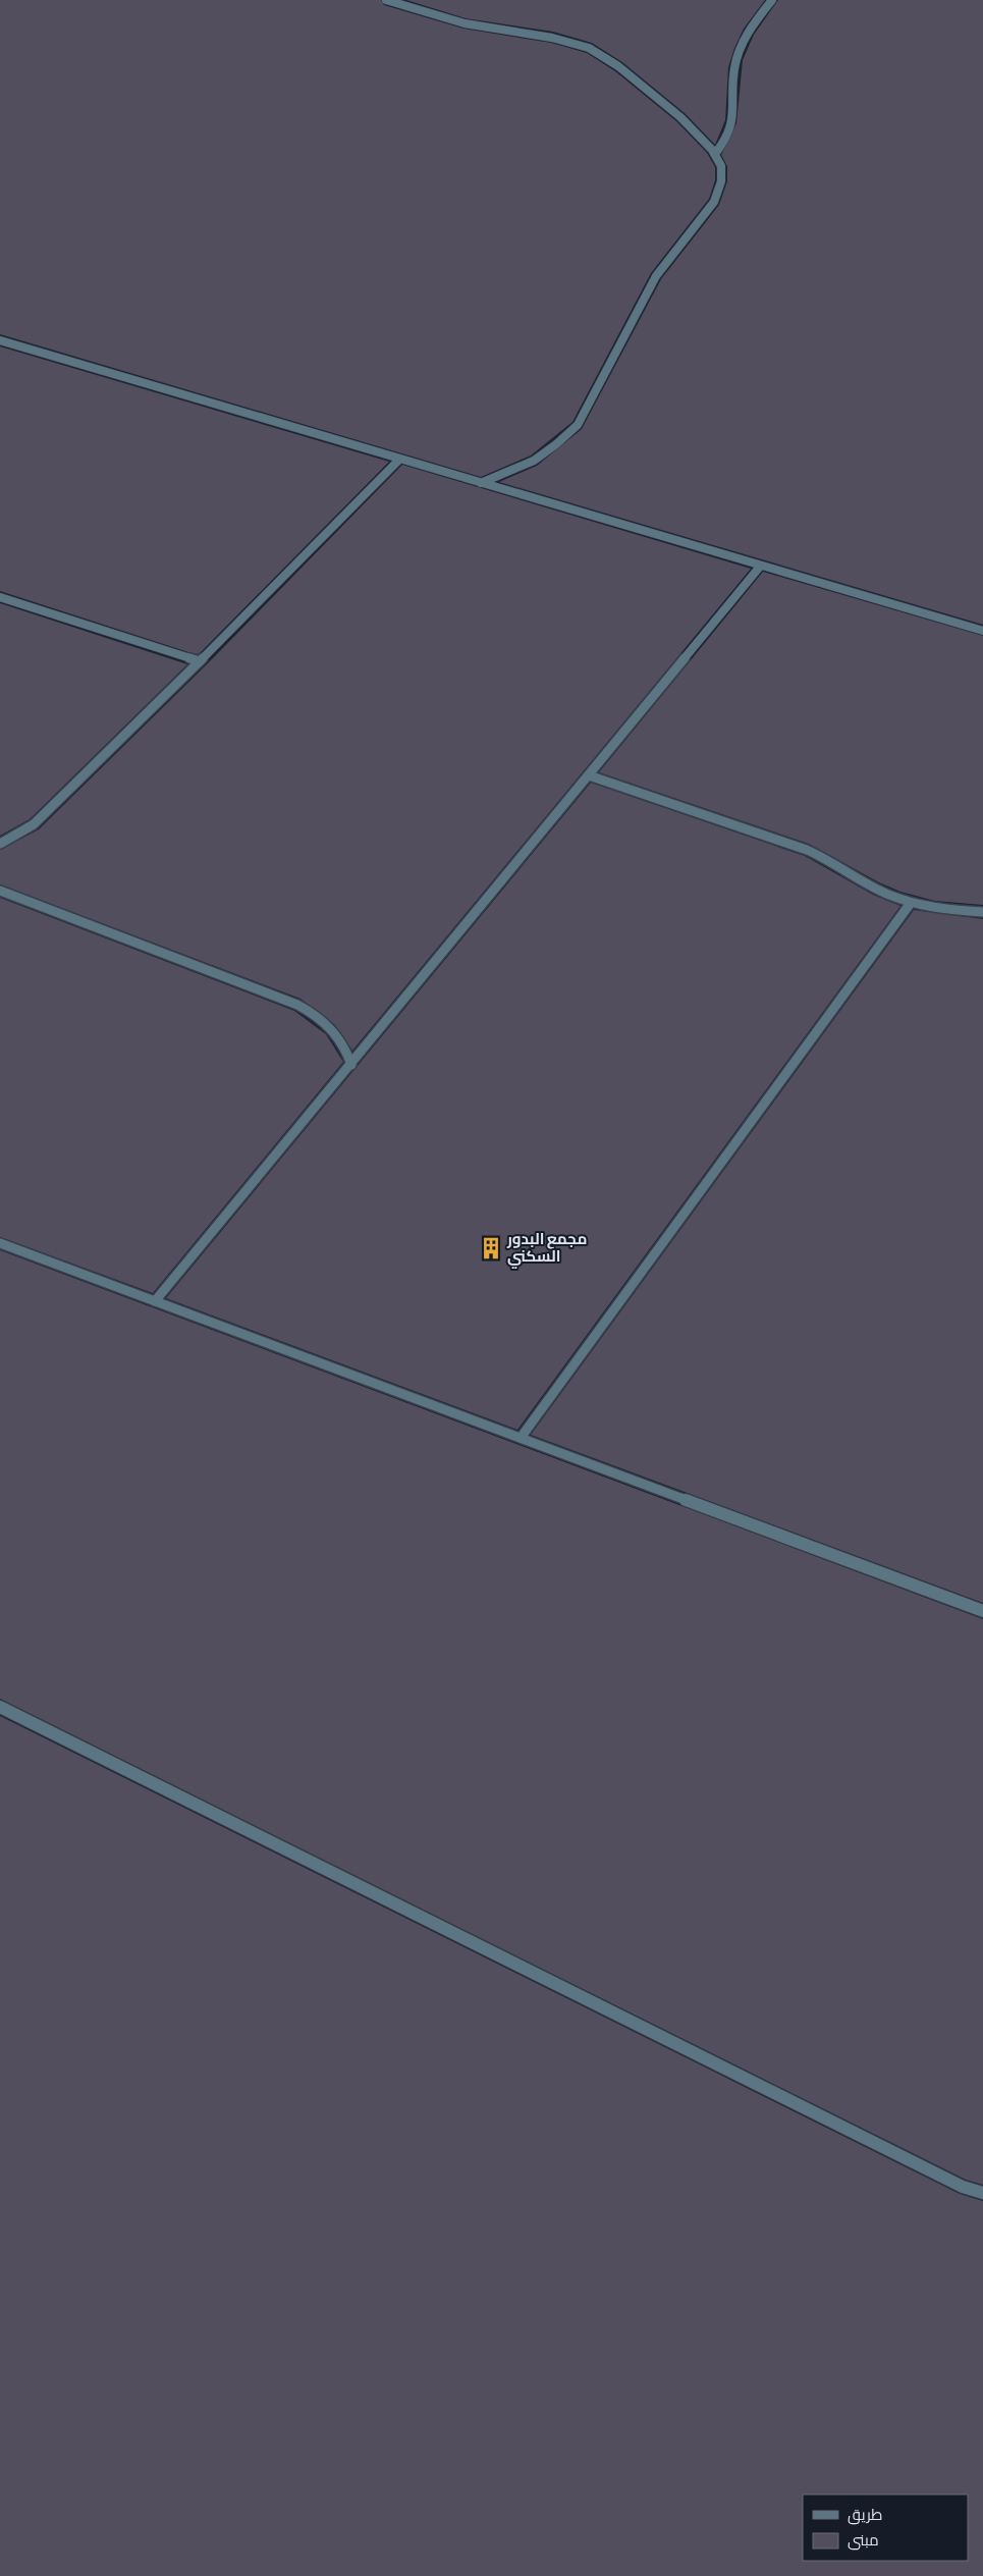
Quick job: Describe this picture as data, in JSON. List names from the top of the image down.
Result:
{
  "places": {
    "building": ["مجمع البدور السكني"]
  },
  "legend": ["طريق", "مبنى"]
}
